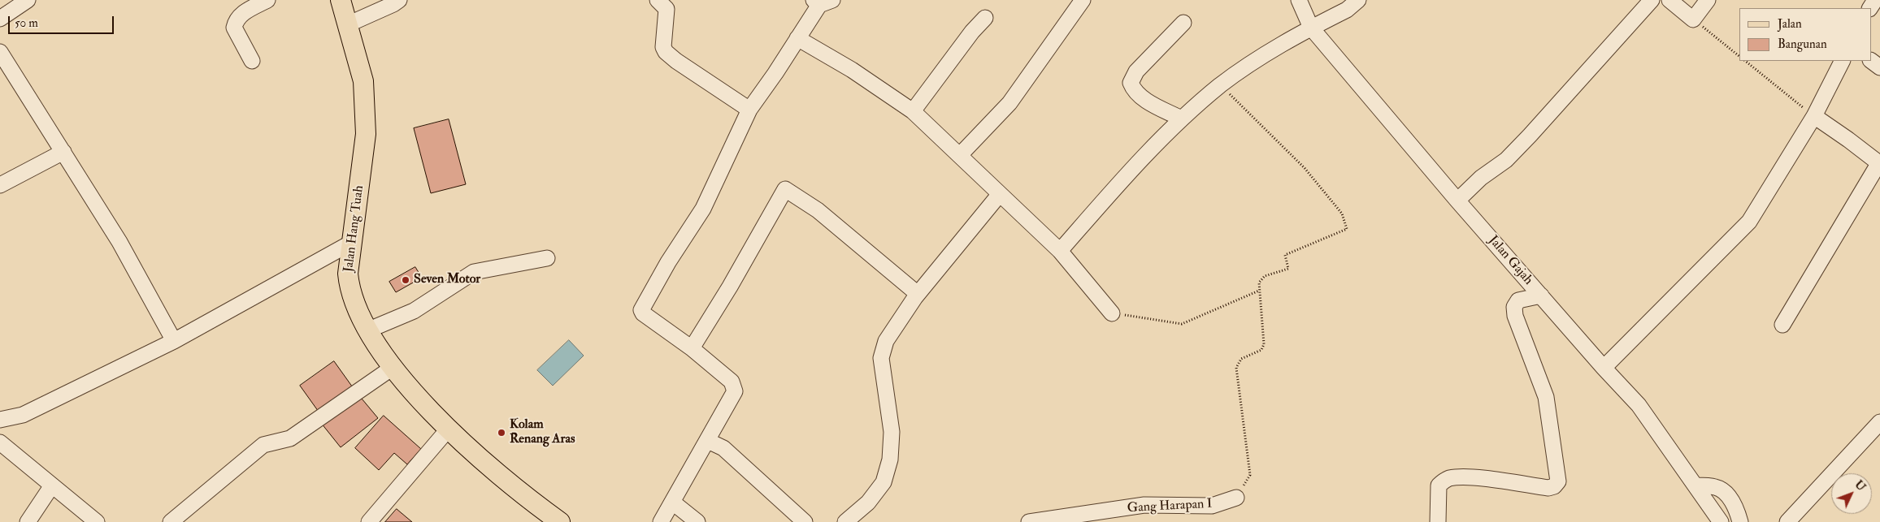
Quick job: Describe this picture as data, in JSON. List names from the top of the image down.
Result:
{
  "streets": {
    "main road": ["Jalan Hang Tuah"],
    "street": ["Jalan Gajah", "Gang Harapan I"]
  },
  "places": ["Seven Motor", "Kolam Renang Aras"],
  "legend": ["Jalan", "Bangunan"],
  "scale_bar": "50 m",
  "north": "top right"
}
